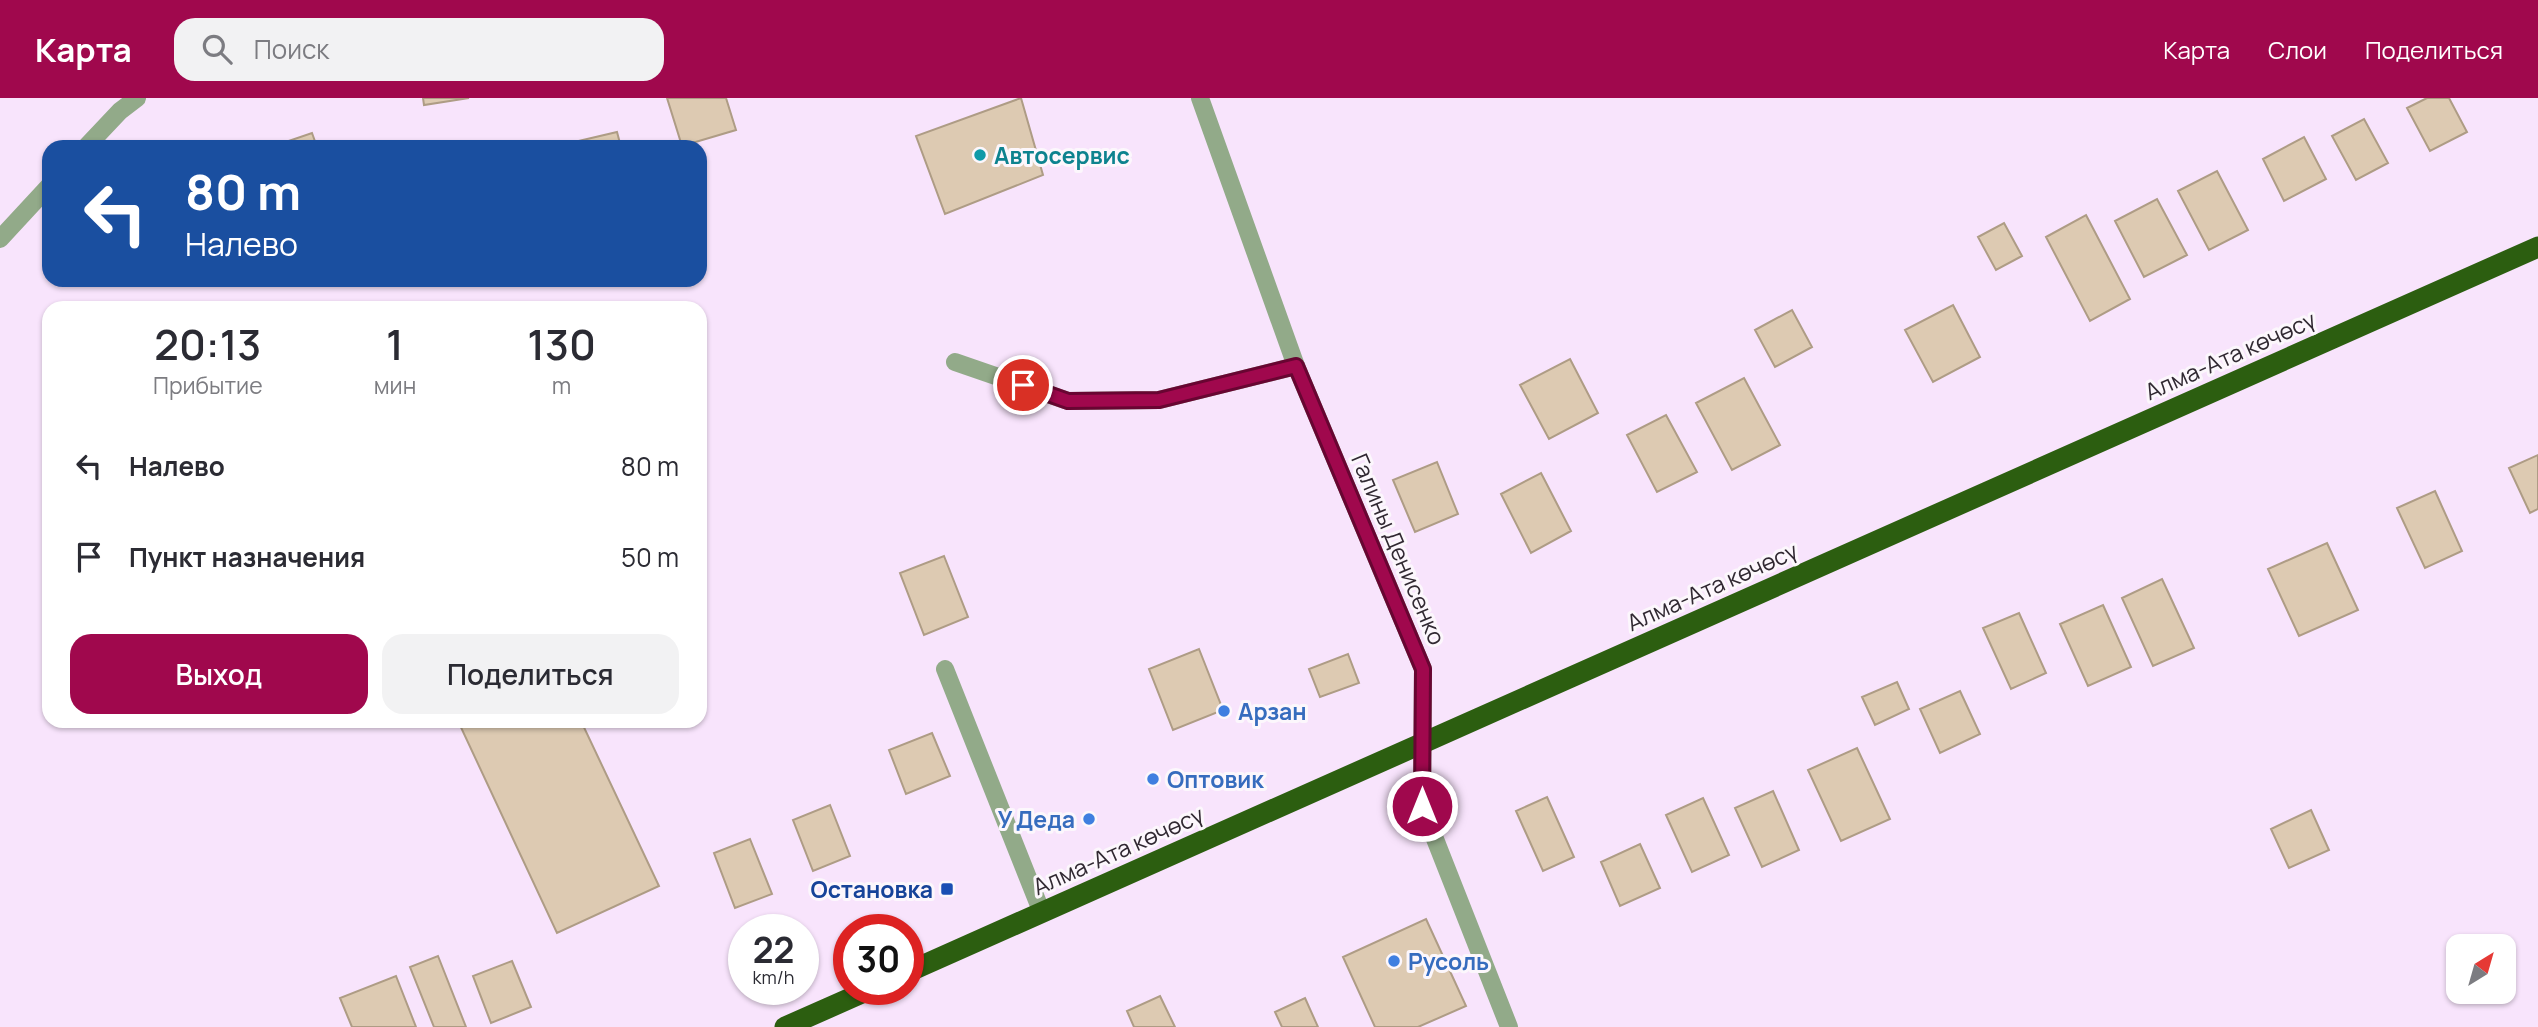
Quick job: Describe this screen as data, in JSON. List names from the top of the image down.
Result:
{
  "streets": {
    "highway": ["Алма-Ата көчөсү"],
    "street": ["Галины Денисенко"]
  },
  "crossings": [
    ["Алма-Ата көчөсү", "Галины Денисенко"]
  ],
  "places": {
    "other": [
      "Автосервис",
      "Арзан",
      "Оптовик",
      "У Деда",
      "Русоль"
    ],
    "transit": ["Остановка"]
  },
  "north": "top right",
  "page": {
    "header": "Карта",
    "search": "Поиск",
    "nav": ["Карта", "Слои", "Поделиться"],
    "turn": ["80 m", "Налево"],
    "eta": [
      "20:13",
      "Прибытие",
      "1",
      "мин",
      "130",
      "m"
    ],
    "list": [
      {
        "name": "Налево",
        "value": "80 m"
      },
      {
        "name": "Пункт назначения",
        "value": "50 m"
      }
    ],
    "buttons": ["Выход", "Поделиться"],
    "speed": "22 km/h",
    "limit": "30"
  }
}
